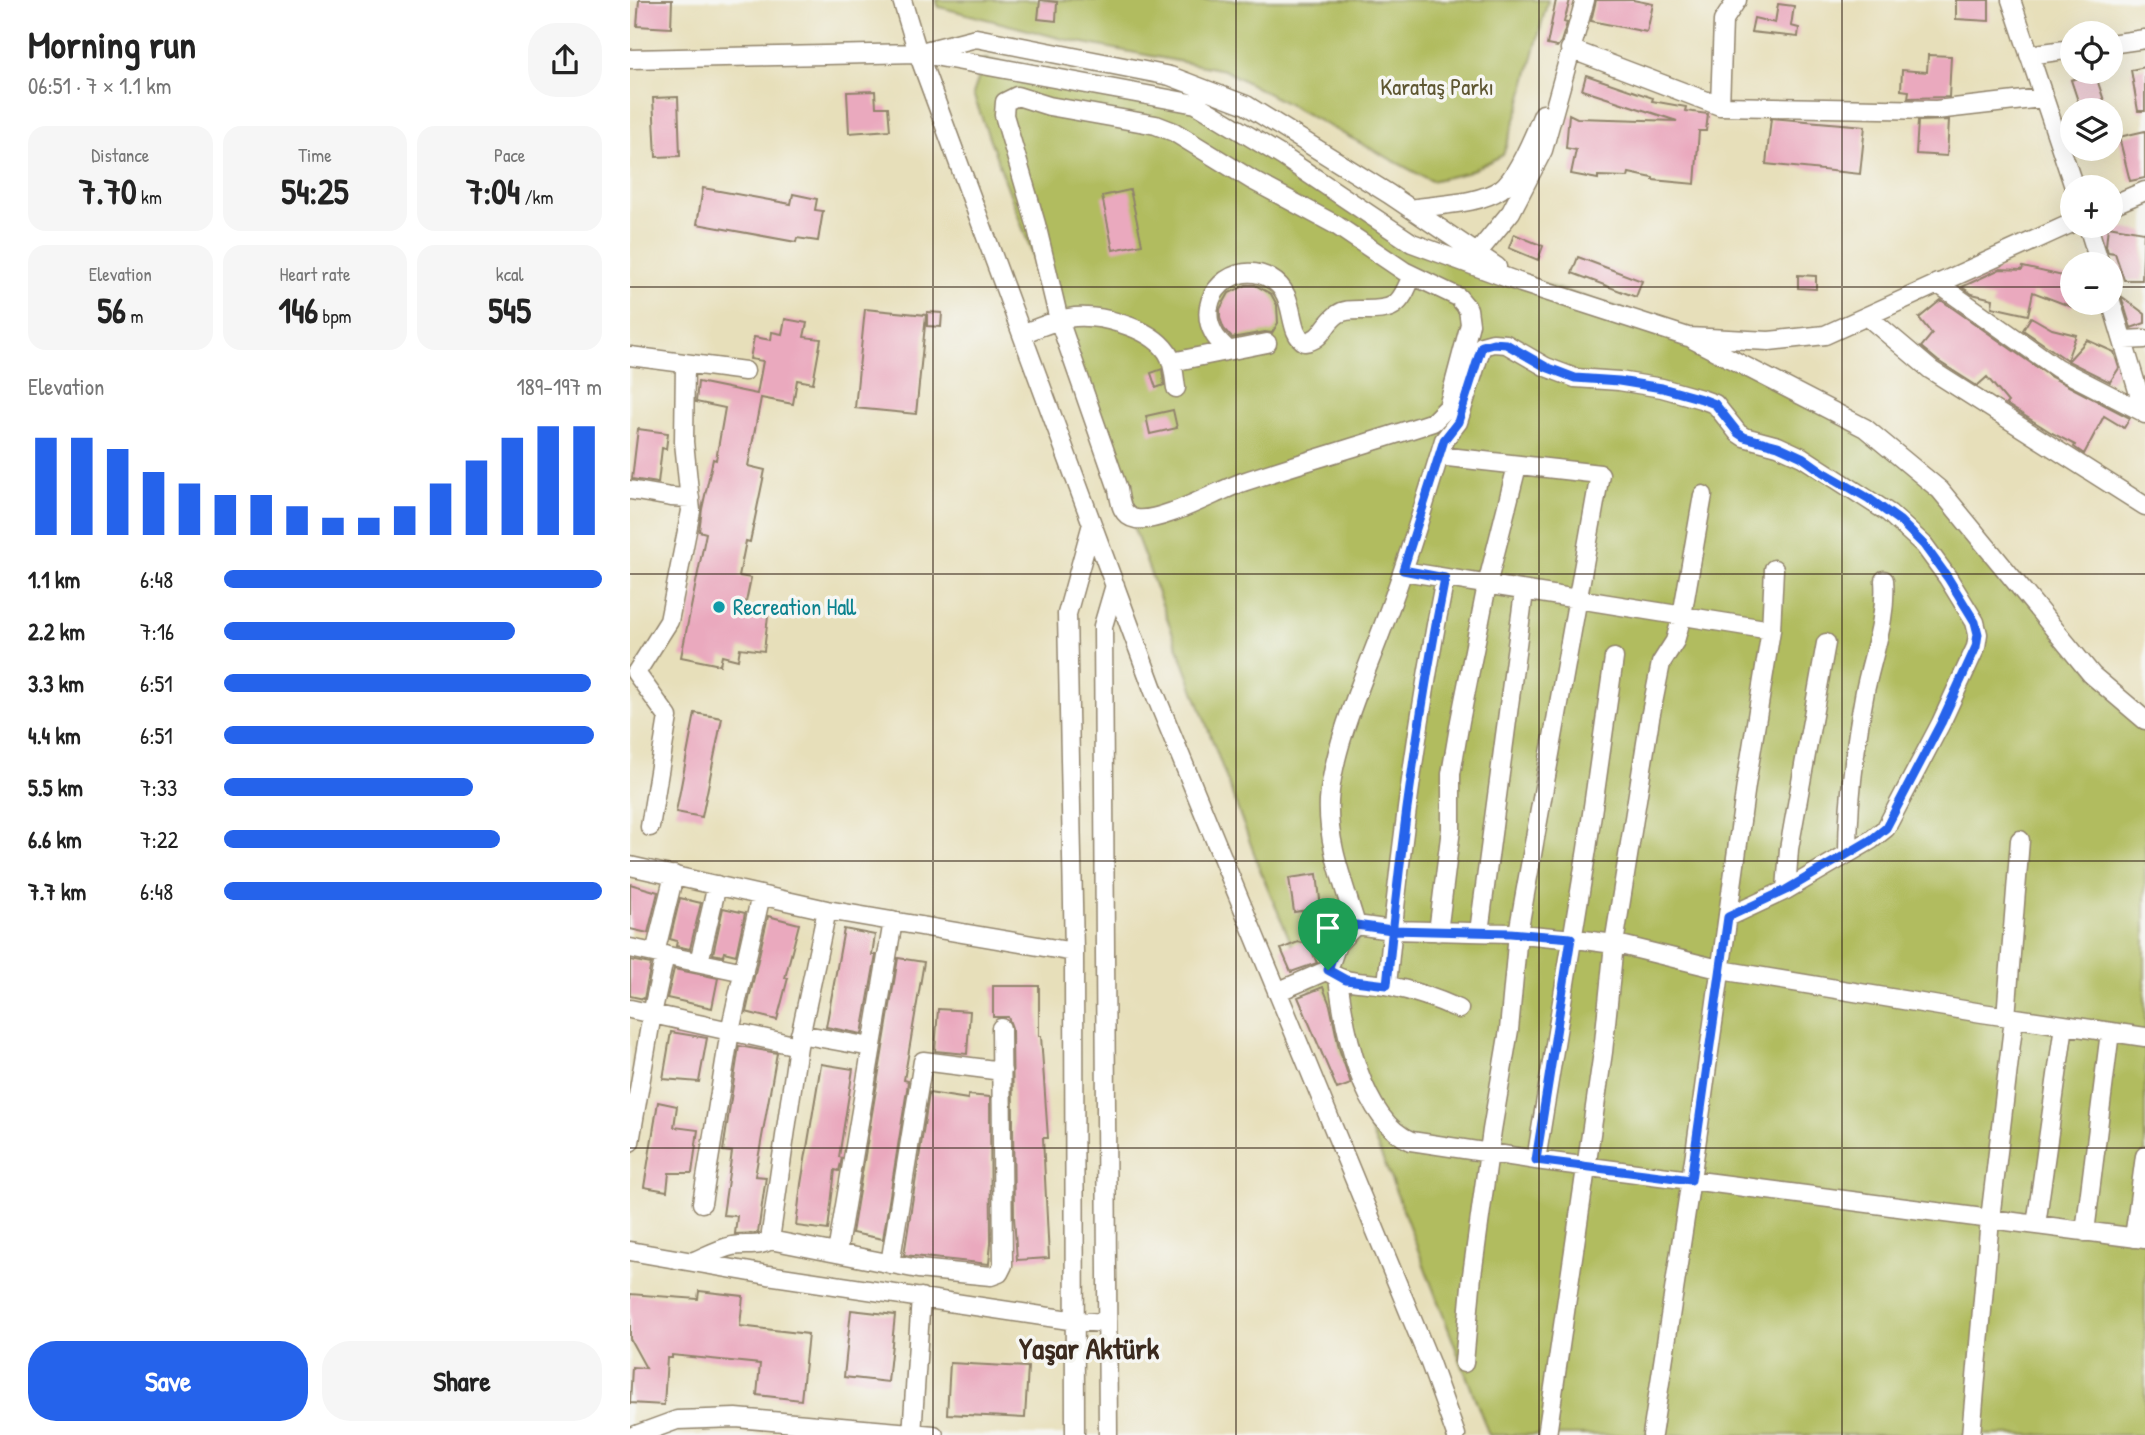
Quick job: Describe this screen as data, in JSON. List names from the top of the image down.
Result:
{
  "districts": ["Yaşar Aktürk"],
  "parks": ["Karataş Parkı"],
  "places": ["Recreation Hall"],
  "page": {
    "heading": ["Morning run", "06:51 · 7 × 1.1 km"],
    "map_buttons": ["+", "−"],
    "stats": [
      ["Distance", "7.70 km"],
      ["Time", "54:25"],
      ["Pace", "7:04 /km"],
      ["Elevation", "56 m"],
      ["Heart rate", "146 bpm"],
      ["kcal", "545"]
    ],
    "chart": ["Elevation", "189–197 m"],
    "list": [
      {
        "name": "1.1 km",
        "note": "6:48"
      },
      {
        "name": "2.2 km",
        "note": "7:16"
      },
      {
        "name": "3.3 km",
        "note": "6:51"
      },
      {
        "name": "4.4 km",
        "note": "6:51"
      },
      {
        "name": "5.5 km",
        "note": "7:33"
      },
      {
        "name": "6.6 km",
        "note": "7:22"
      },
      {
        "name": "7.7 km",
        "note": "6:48"
      }
    ],
    "buttons": ["Save", "Share"]
  }
}
